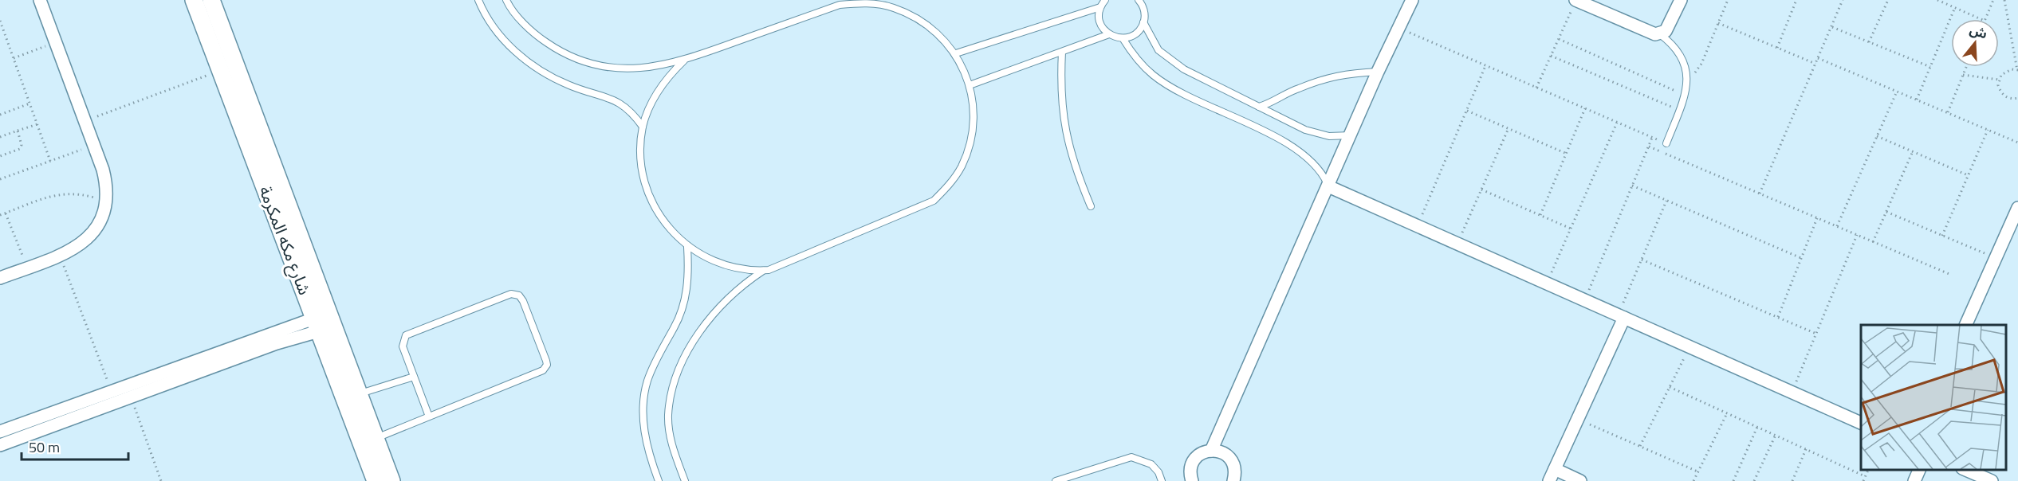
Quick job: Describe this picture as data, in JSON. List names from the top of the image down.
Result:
{
  "streets": {
    "street": ["شارع مكه المكرمة"]
  },
  "scale_bar": "50 m",
  "north": "top"
}
